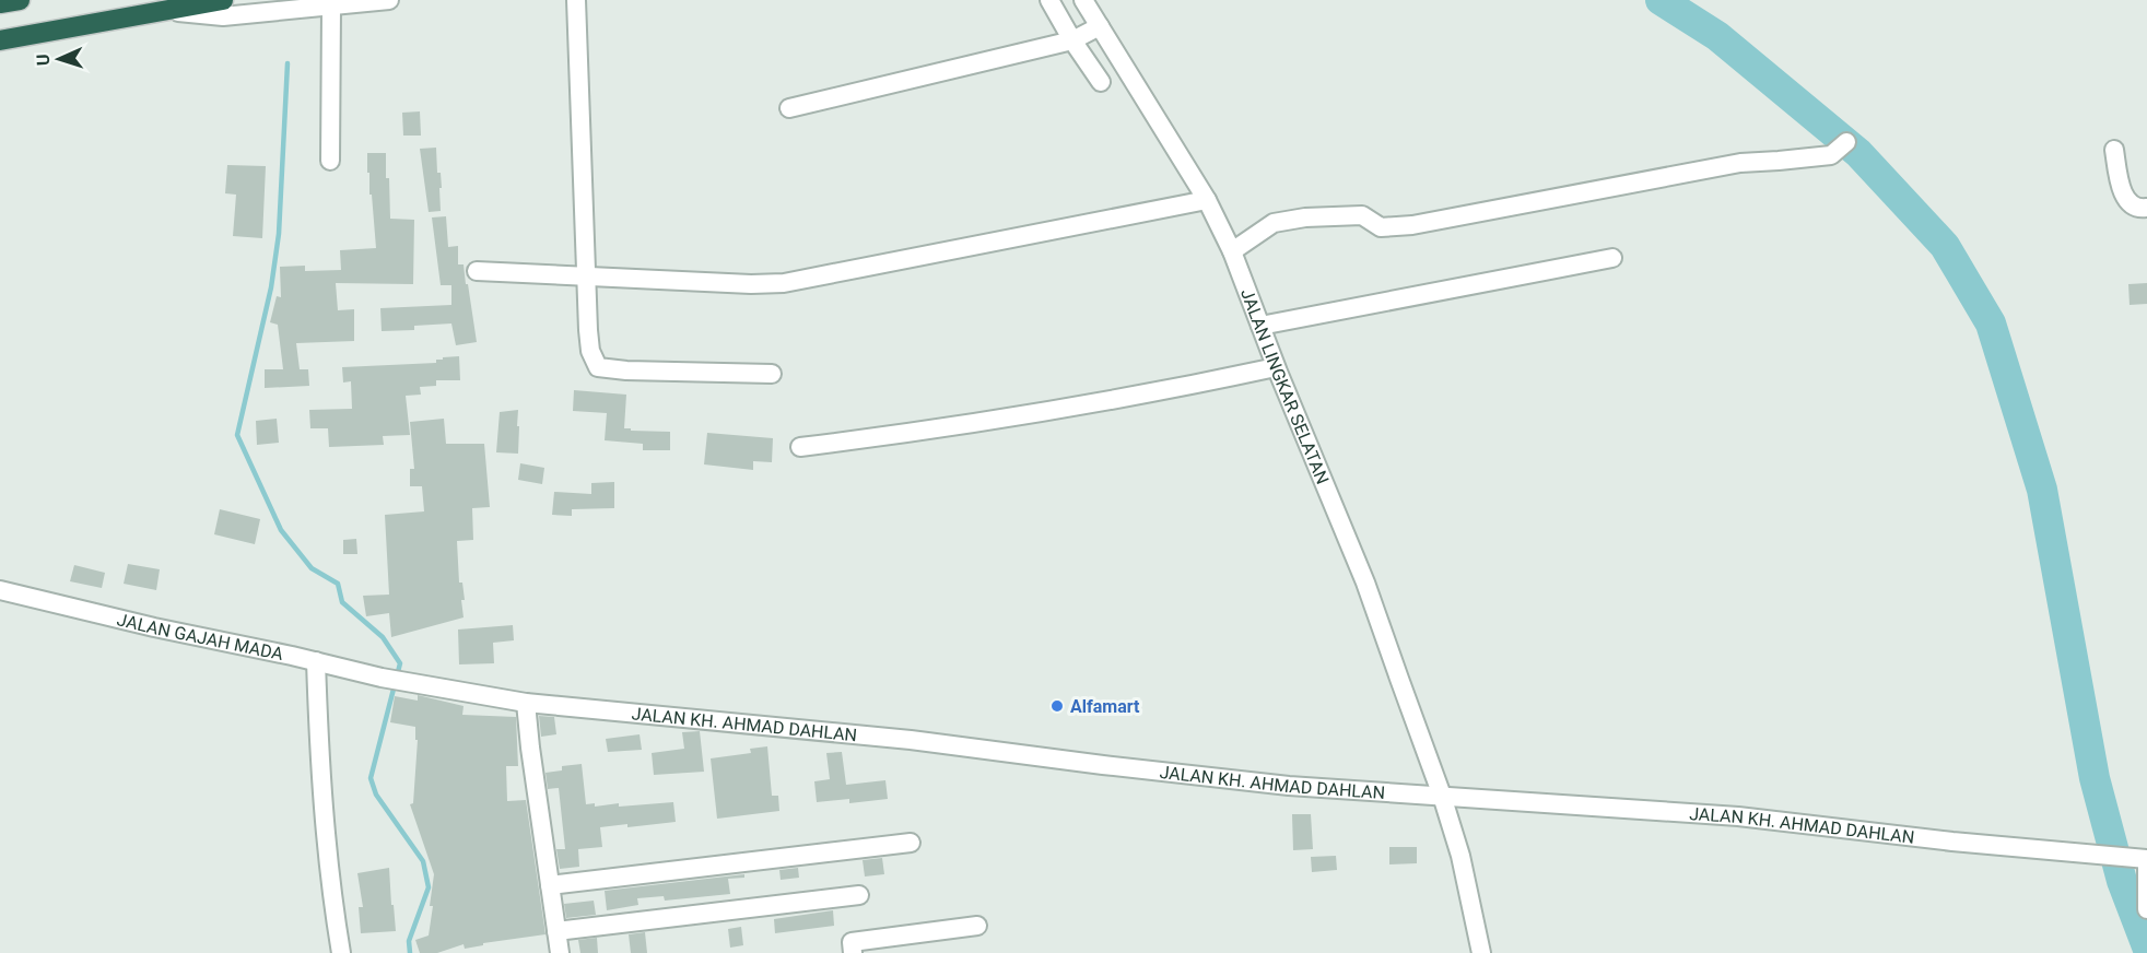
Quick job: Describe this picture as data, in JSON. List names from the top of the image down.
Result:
{
  "streets": {
    "street": ["JALAN LINGKAR SELATAN", "JALAN GAJAH MADA", "JALAN KH. AHMAD DAHLAN"]
  },
  "crossings": [
    ["JALAN LINGKAR SELATAN", "JALAN KH. AHMAD DAHLAN"],
    ["JALAN GAJAH MADA", "JALAN KH. AHMAD DAHLAN"]
  ],
  "places": ["Alfamart"],
  "north": "left"
}
